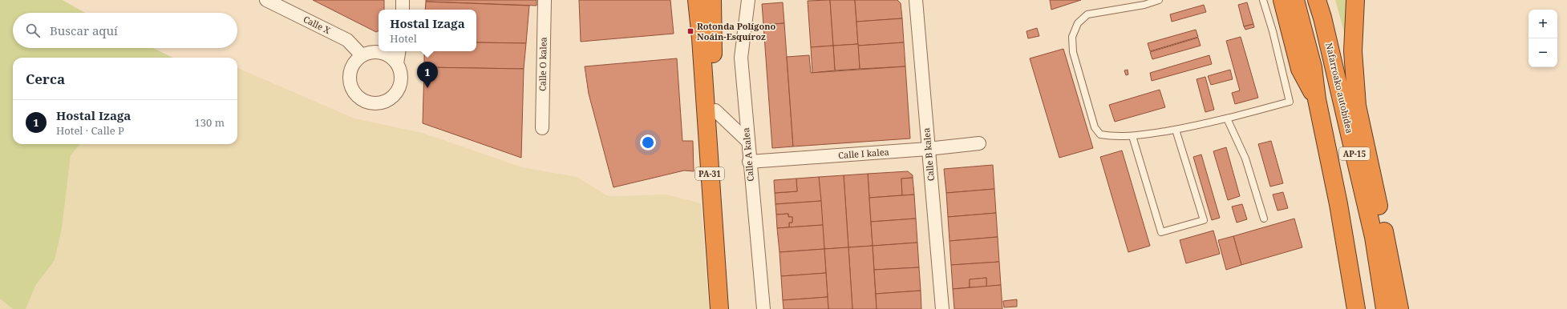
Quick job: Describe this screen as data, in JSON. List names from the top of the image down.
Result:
{
  "streets": {
    "highway": ["Nafarroako autobidea", "AP-15", "PA-31"],
    "street": [
      "Calle X",
      "Calle O kalea",
      "Calle I kalea",
      "Calle A kalea",
      "Calle B kalea"
    ]
  },
  "crossings": [
    ["Calle I kalea", "Calle A kalea"],
    ["Calle I kalea", "Calle B kalea"]
  ],
  "places": {
    "transit": ["Rotonda Polígono Noáin-Esquíroz"]
  },
  "page": {
    "map_buttons": ["+", "−"],
    "popup": ["Hostal Izaga", "Hotel"],
    "search": "Buscar aquí",
    "heading": "Cerca",
    "pins": "1",
    "list": [
      {
        "mark": "1",
        "name": "Hostal Izaga",
        "note": "Hotel · Calle P",
        "value": "130 m"
      }
    ]
  }
}
